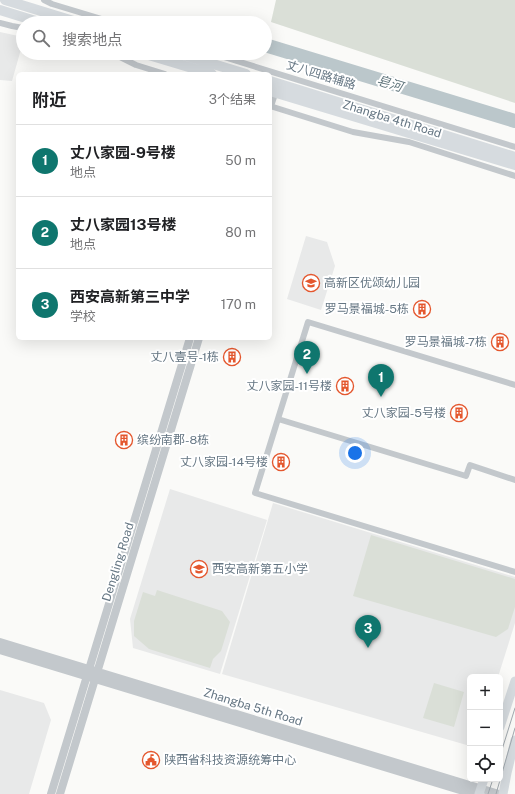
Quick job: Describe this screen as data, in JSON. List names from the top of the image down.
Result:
{
  "streets": {
    "main road": ["Zhangba 4th Road"],
    "street": ["丈八四路辅路", "Dengling Road", "Zhangba 5th Road"]
  },
  "crossings": [
    ["Dengling Road", "Zhangba 5th Road"]
  ],
  "water": ["皂河"],
  "places": {
    "school or university": ["高新区优颂幼儿园", "西安高新第五小学"],
    "building": [
      "罗马景福城-5栋",
      "罗马景福城-7栋",
      "丈八壹号-1栋",
      "丈八家园-11号楼",
      "丈八家园-5号楼",
      "缤纷南郡-8栋",
      "丈八家园-14号楼"
    ],
    "public building": ["陕西省科技资源统筹中心"]
  },
  "page": {
    "search": "搜索地点",
    "heading": ["附近", "3个结果"],
    "list": [
      {
        "mark": "1",
        "name": "丈八家园-9号楼",
        "note": "地点",
        "value": "50 m"
      },
      {
        "mark": "2",
        "name": "丈八家园13号楼",
        "note": "地点",
        "value": "80 m"
      },
      {
        "mark": "3",
        "name": "西安高新第三中学",
        "note": "学校",
        "value": "170 m"
      }
    ],
    "pins": ["2", "1", "3"],
    "map_buttons": ["+", "−"]
  }
}
